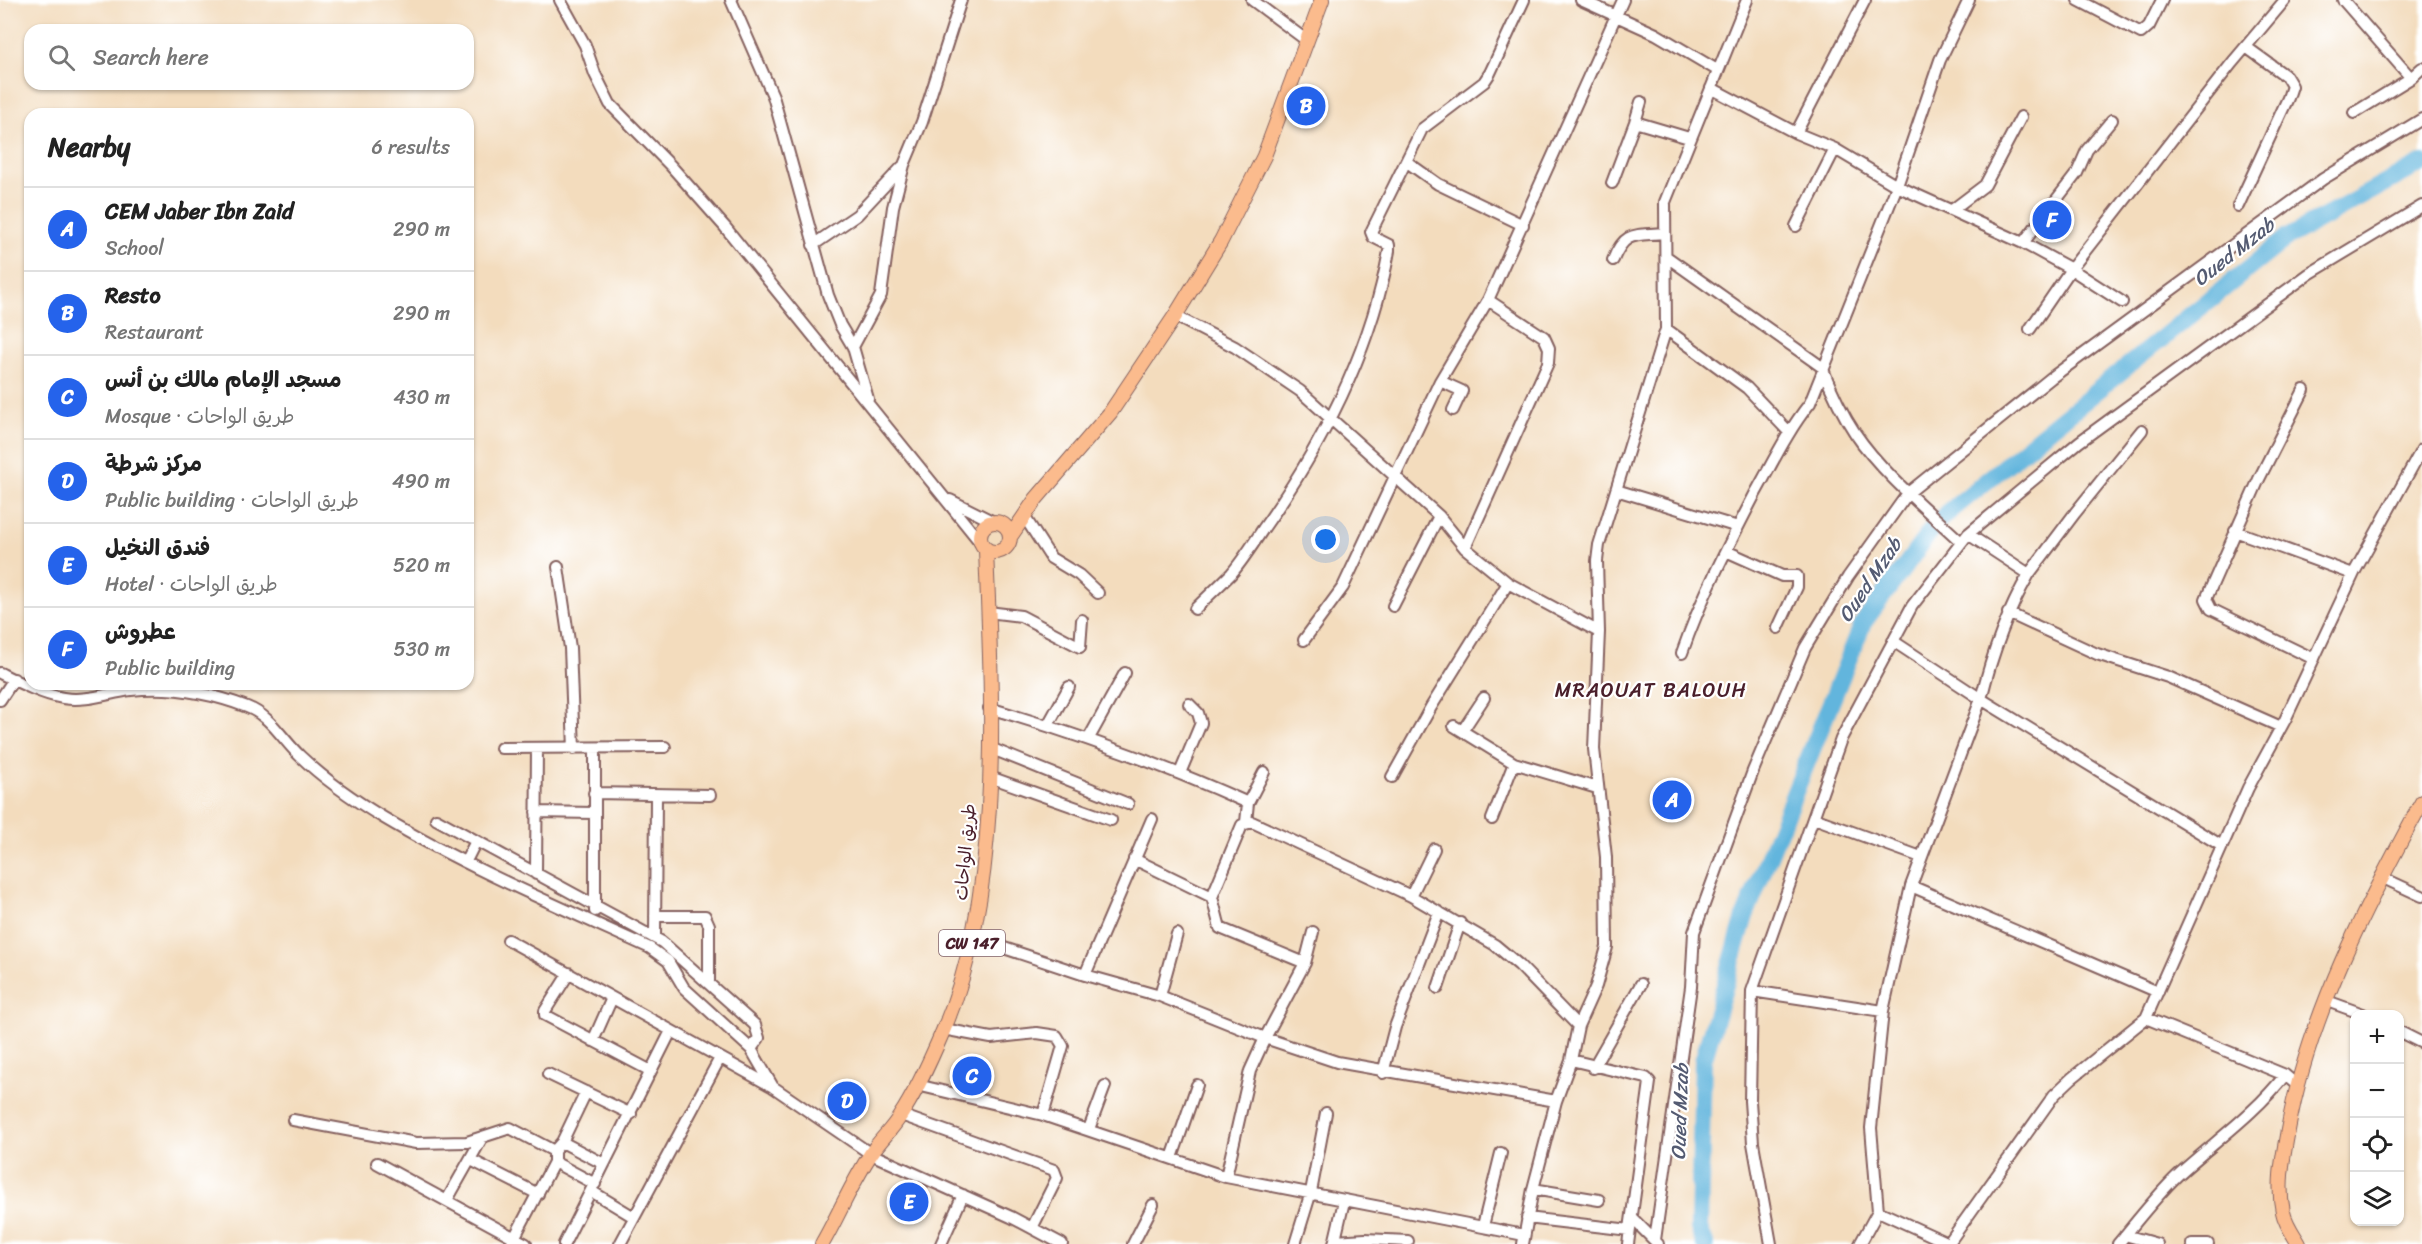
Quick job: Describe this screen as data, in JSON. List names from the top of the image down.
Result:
{
  "streets": {
    "main road": ["طريق الواحات", "CW 147"]
  },
  "crossings": [
    ["طريق الواحات", "CW 147"]
  ],
  "districts": ["MRAOUAT BALOUH"],
  "water": ["Oued Mzab"],
  "page": {
    "search": "Search here",
    "pins": [
      "B",
      "F",
      "A",
      "C",
      "D",
      "E"
    ],
    "heading": ["Nearby", "6 results"],
    "list": [
      {
        "mark": "A",
        "name": "CEM Jaber Ibn Zaid",
        "note": "School",
        "value": "290 m"
      },
      {
        "mark": "B",
        "name": "Resto",
        "note": "Restaurant",
        "value": "290 m"
      },
      {
        "mark": "C",
        "name": "مسجد الإمام مالك بن أنس",
        "note": "Mosque · طريق الواحات",
        "value": "430 m"
      },
      {
        "mark": "D",
        "name": "مركز شرطة",
        "note": "Public building · طريق الواحات",
        "value": "490 m"
      },
      {
        "mark": "E",
        "name": "فندق النخيل",
        "note": "Hotel · طريق الواحات",
        "value": "520 m"
      },
      {
        "mark": "F",
        "name": "عطروش",
        "note": "Public building",
        "value": "530 m"
      }
    ],
    "map_buttons": ["+", "−"]
  }
}
